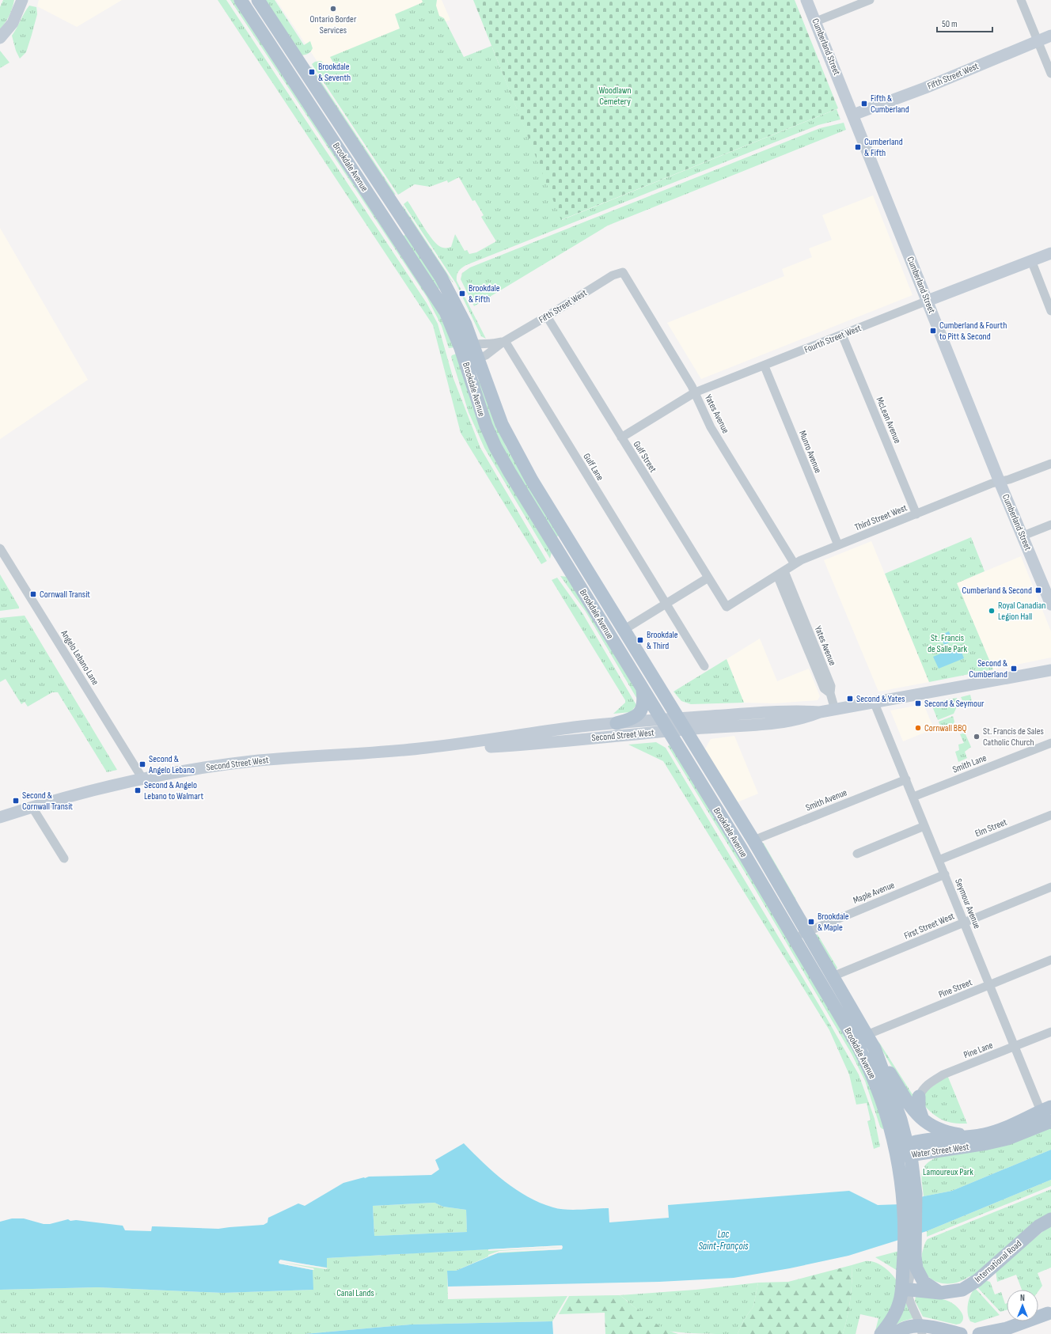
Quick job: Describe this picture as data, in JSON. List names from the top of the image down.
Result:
{
  "streets": {
    "main road": [
      "Cumberland Street",
      "Fifth Street West",
      "Brookdale Avenue",
      "Fourth Street West",
      "Second Street West",
      "Water Street West",
      "International Road"
    ],
    "street": [
      "Yates Avenue",
      "McLean Avenue",
      "Munro Avenue",
      "Gulf Street",
      "Gulf Lane",
      "Third Street West",
      "Angelo Lebano Lane",
      "Smith Lane",
      "Smith Avenue",
      "Elm Street",
      "Maple Avenue",
      "Seymour Avenue",
      "First Street West",
      "Pine Street",
      "Pine Lane"
    ]
  },
  "crossings": [
    ["Cumberland Street", "Fifth Street West"],
    ["Cumberland Street", "Fourth Street West"],
    ["Cumberland Street", "Third Street West"],
    ["Fifth Street West", "Brookdale Avenue"],
    ["Fifth Street West", "Yates Avenue"],
    ["Fifth Street West", "Gulf Street"],
    ["Fifth Street West", "Gulf Lane"],
    ["Brookdale Avenue", "Second Street West"],
    ["Brookdale Avenue", "Smith Avenue"],
    ["Brookdale Avenue", "Maple Avenue"],
    ["Brookdale Avenue", "First Street West"],
    ["Brookdale Avenue", "Pine Street"],
    ["Brookdale Avenue", "Water Street West"],
    ["Fourth Street West", "Yates Avenue"],
    ["Fourth Street West", "McLean Avenue"],
    ["Fourth Street West", "Munro Avenue"],
    ["Fourth Street West", "Gulf Street"],
    ["Yates Avenue", "Third Street West"],
    ["Yates Avenue", "Second Street West"],
    ["McLean Avenue", "Third Street West"],
    ["Munro Avenue", "Third Street West"],
    ["Gulf Street", "Third Street West"],
    ["Angelo Lebano Lane", "Second Street West"],
    ["Second Street West", "Seymour Avenue"],
    ["Smith Lane", "Seymour Avenue"],
    ["Smith Avenue", "Seymour Avenue"],
    ["Elm Street", "Seymour Avenue"],
    ["Maple Avenue", "Seymour Avenue"],
    ["Seymour Avenue", "First Street West"],
    ["Seymour Avenue", "Pine Street"],
    ["Seymour Avenue", "Pine Lane"],
    ["Seymour Avenue", "Water Street West"]
  ],
  "water": ["Lac Saint-François"],
  "parks": [
    "Woodlawn Cemetery",
    "St. Francis de Salle Park",
    "Lamoureux Park",
    "Canal Lands"
  ],
  "places": {
    "other": [
      "Ontario Border Services",
      "Royal Canadian Legion Hall",
      "Cornwall BBQ",
      "St. Francis de Sales Catholic Church"
    ],
    "transit": [
      "Brookdale & Seventh",
      "Fifth & Cumberland",
      "Cumberland & Fifth",
      "Brookdale & Fifth",
      "Cumberland & Fourth to Pitt & Second",
      "Cumberland & Second",
      "Cornwall Transit",
      "Brookdale & Third",
      "Second & Cumberland",
      "Second & Yates",
      "Second & Seymour",
      "Second & Angelo Lebano",
      "Second & Angelo Lebano to Walmart",
      "Second & Cornwall Transit",
      "Brookdale & Maple"
    ]
  },
  "scale_bar": "50 m",
  "north": "top"
}
